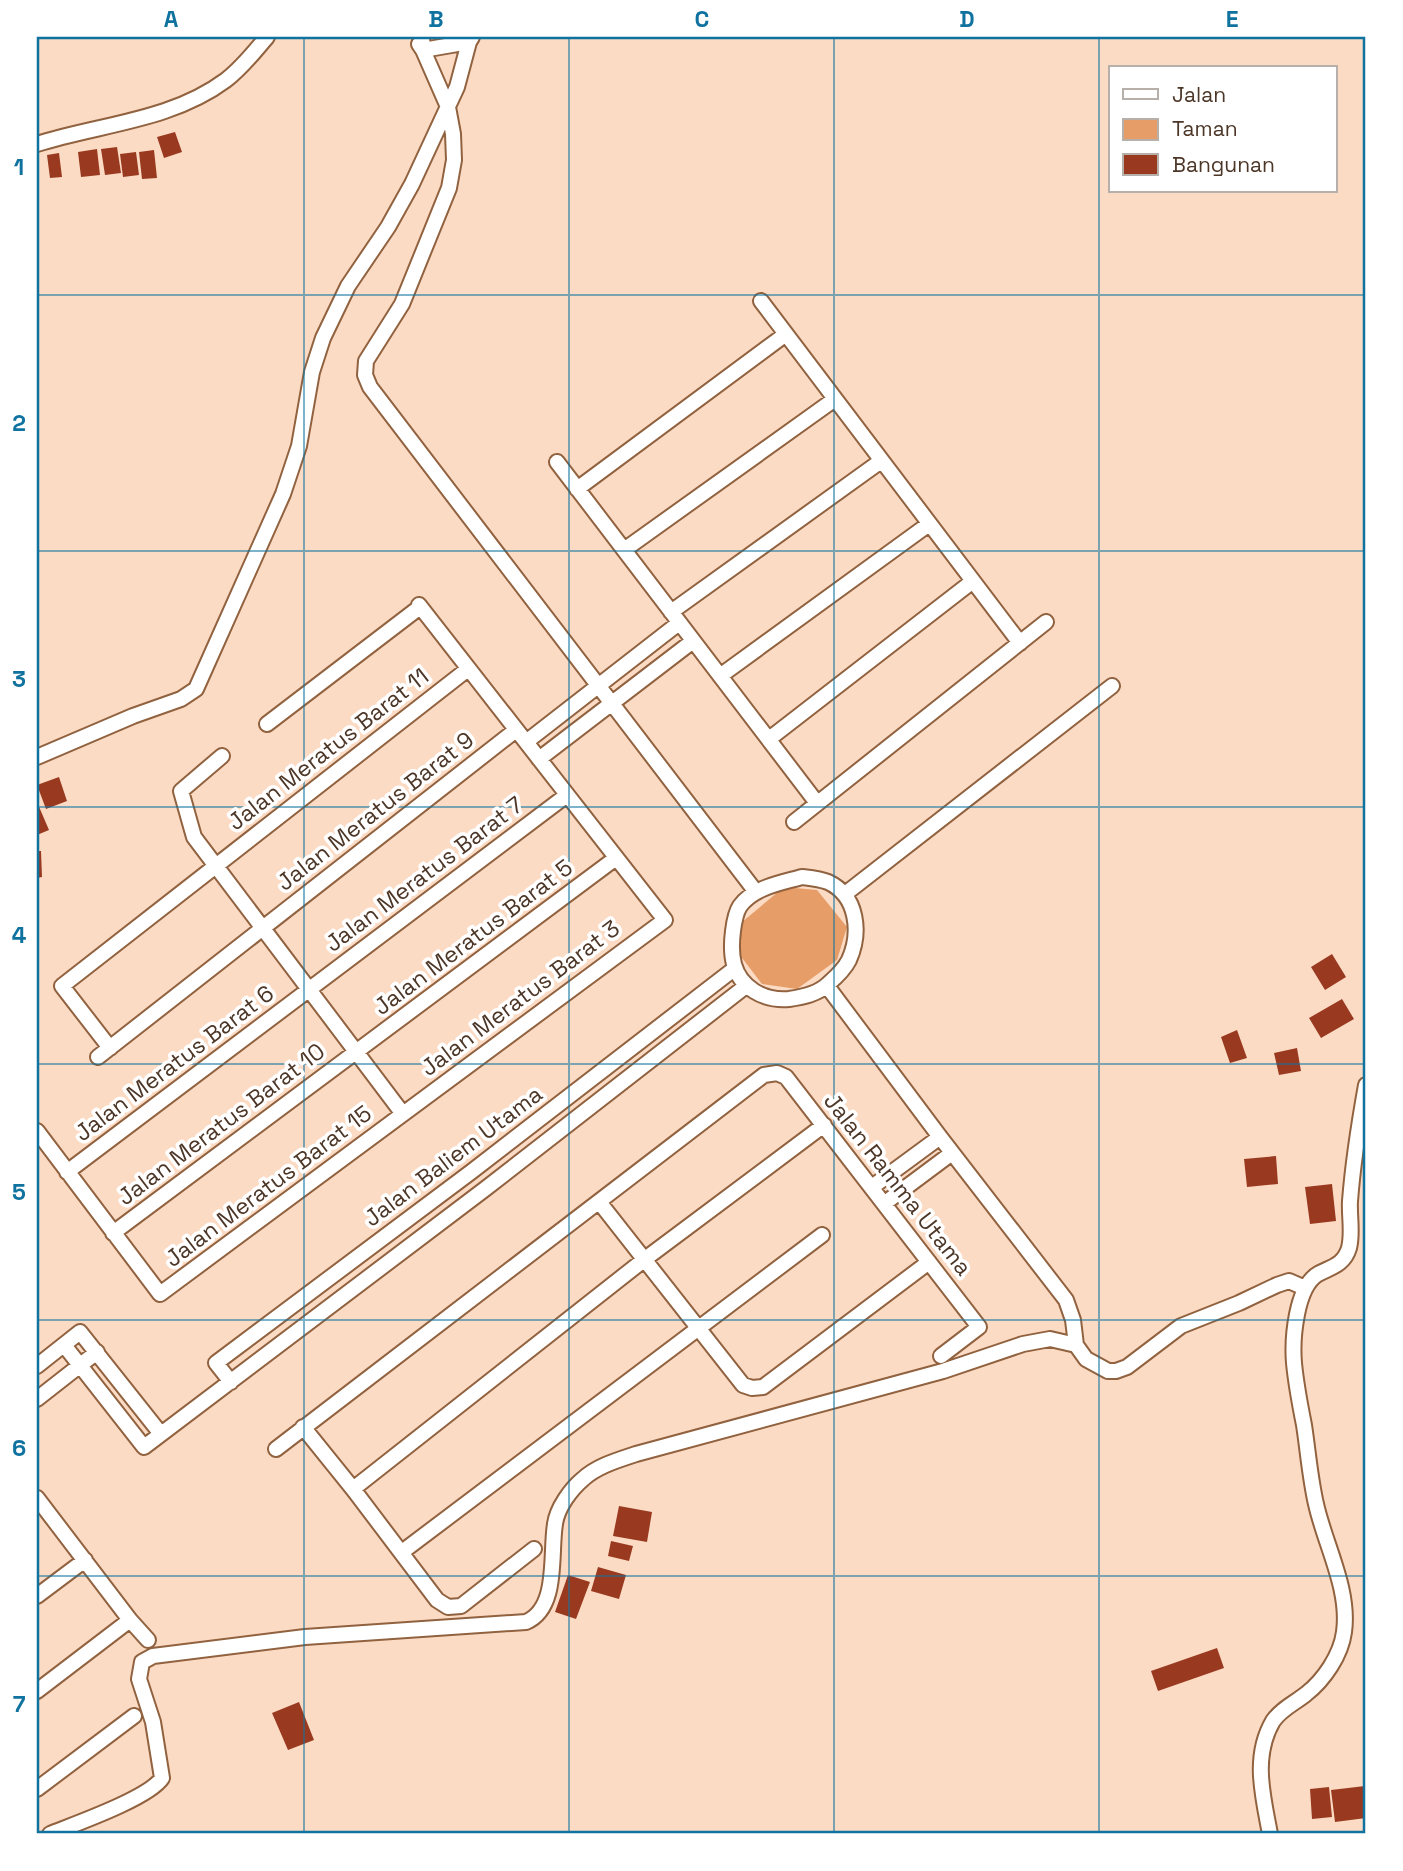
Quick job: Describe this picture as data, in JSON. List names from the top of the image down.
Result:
{
  "streets": {
    "street": [
      "Jalan Meratus Barat 11",
      "Jalan Meratus Barat 9",
      "Jalan Meratus Barat 7",
      "Jalan Meratus Barat 5",
      "Jalan Meratus Barat 3",
      "Jalan Meratus Barat 6",
      "Jalan Meratus Barat 10",
      "Jalan Baliem Utama",
      "Jalan Ramma Utama",
      "Jalan Meratus Barat 15"
    ]
  },
  "crossings": [
    ["Jalan Meratus Barat 11", "Jalan Meratus Barat 9"],
    ["Jalan Meratus Barat 7", "Jalan Meratus Barat 6"],
    ["Jalan Meratus Barat 5", "Jalan Meratus Barat 3"],
    ["Jalan Meratus Barat 5", "Jalan Meratus Barat 10"],
    ["Jalan Meratus Barat 3", "Jalan Meratus Barat 15"],
    ["Jalan Meratus Barat 10", "Jalan Meratus Barat 15"]
  ],
  "legend": ["Jalan", "Taman", "Bangunan"],
  "grid": {
    "columns": [
      "A",
      "B",
      "C",
      "D",
      "E"
    ],
    "rows": [
      "1",
      "2",
      "3",
      "4",
      "5",
      "6",
      "7"
    ]
  }
}
